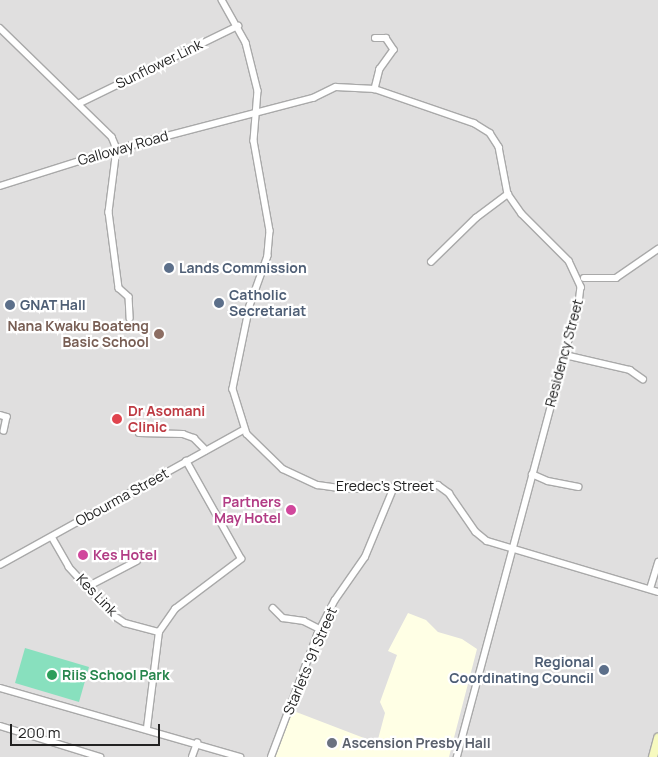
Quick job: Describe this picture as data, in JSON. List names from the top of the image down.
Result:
{
  "streets": {
    "street": [
      "Sunflower Link",
      "Galloway Road",
      "Residency Street",
      "Eredec's Street",
      "Obourma Street",
      "Kes Link",
      "Starlets '91 Street"
    ]
  },
  "crossings": [
    ["Galloway Road", "Residency Street"],
    ["Residency Street", "Eredec's Street"],
    ["Eredec's Street", "Obourma Street"],
    ["Eredec's Street", "Starlets '91 Street"],
    ["Obourma Street", "Kes Link"]
  ],
  "places": [
    "Lands Commission",
    "Catholic Secretariat",
    "GNAT Hall",
    "Nana Kwaku Boateng Basic School",
    "Dr Asomani Clinic",
    "Partners May Hotel",
    "Kes Hotel",
    "Regional Coordinating Council",
    "Riis School Park",
    "Ascension Presby Hall"
  ],
  "scale_bar": "200 m"
}
